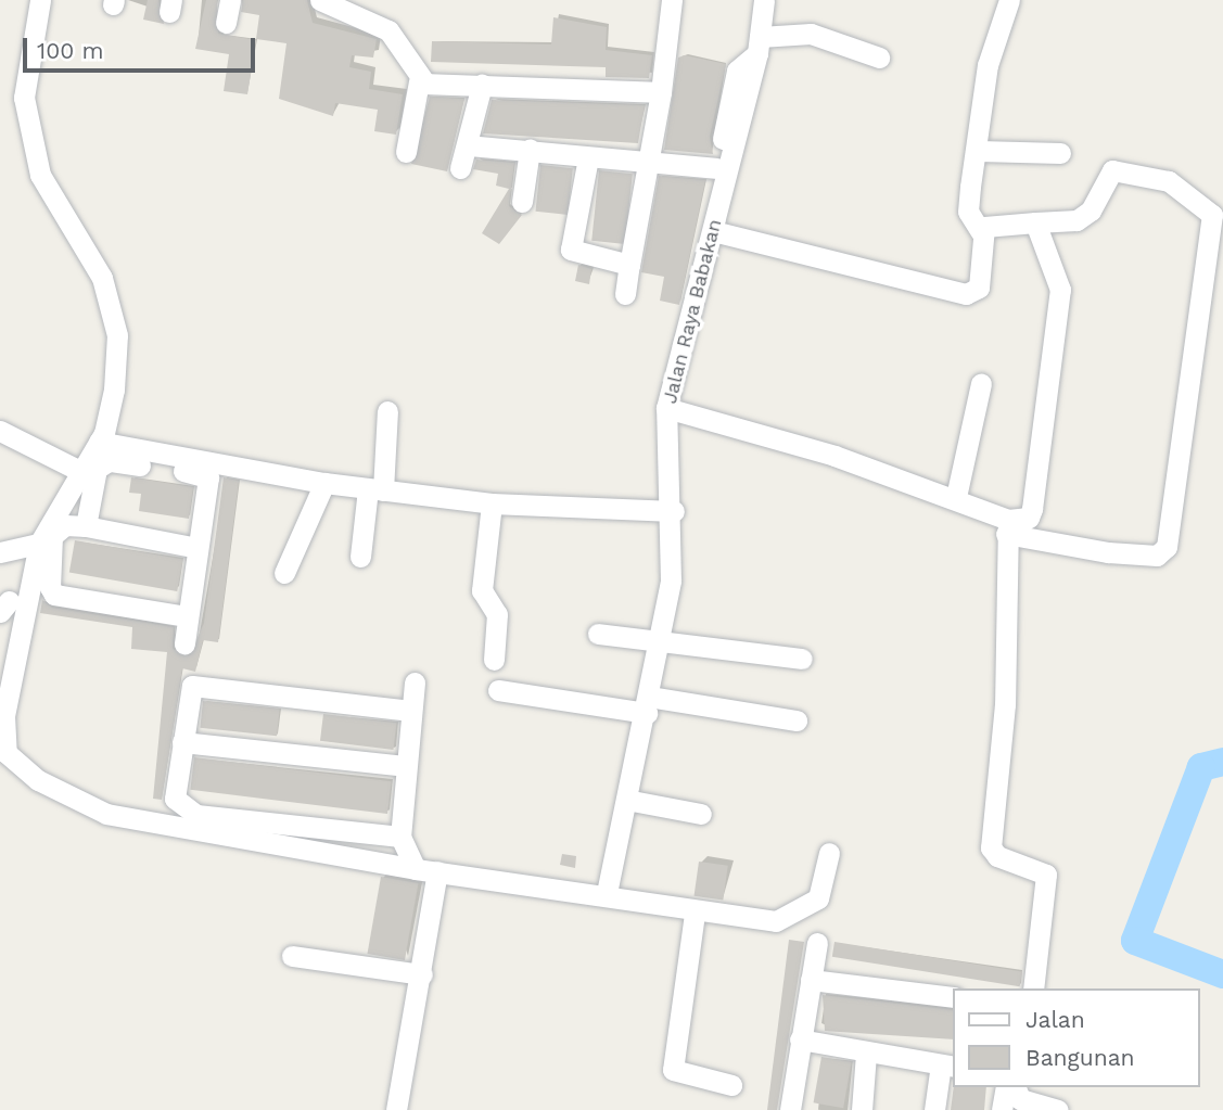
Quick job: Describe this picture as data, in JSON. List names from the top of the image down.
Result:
{
  "streets": {
    "street": ["Jalan Raya Babakan"]
  },
  "legend": ["Jalan", "Bangunan"],
  "scale_bar": "100 m"
}
